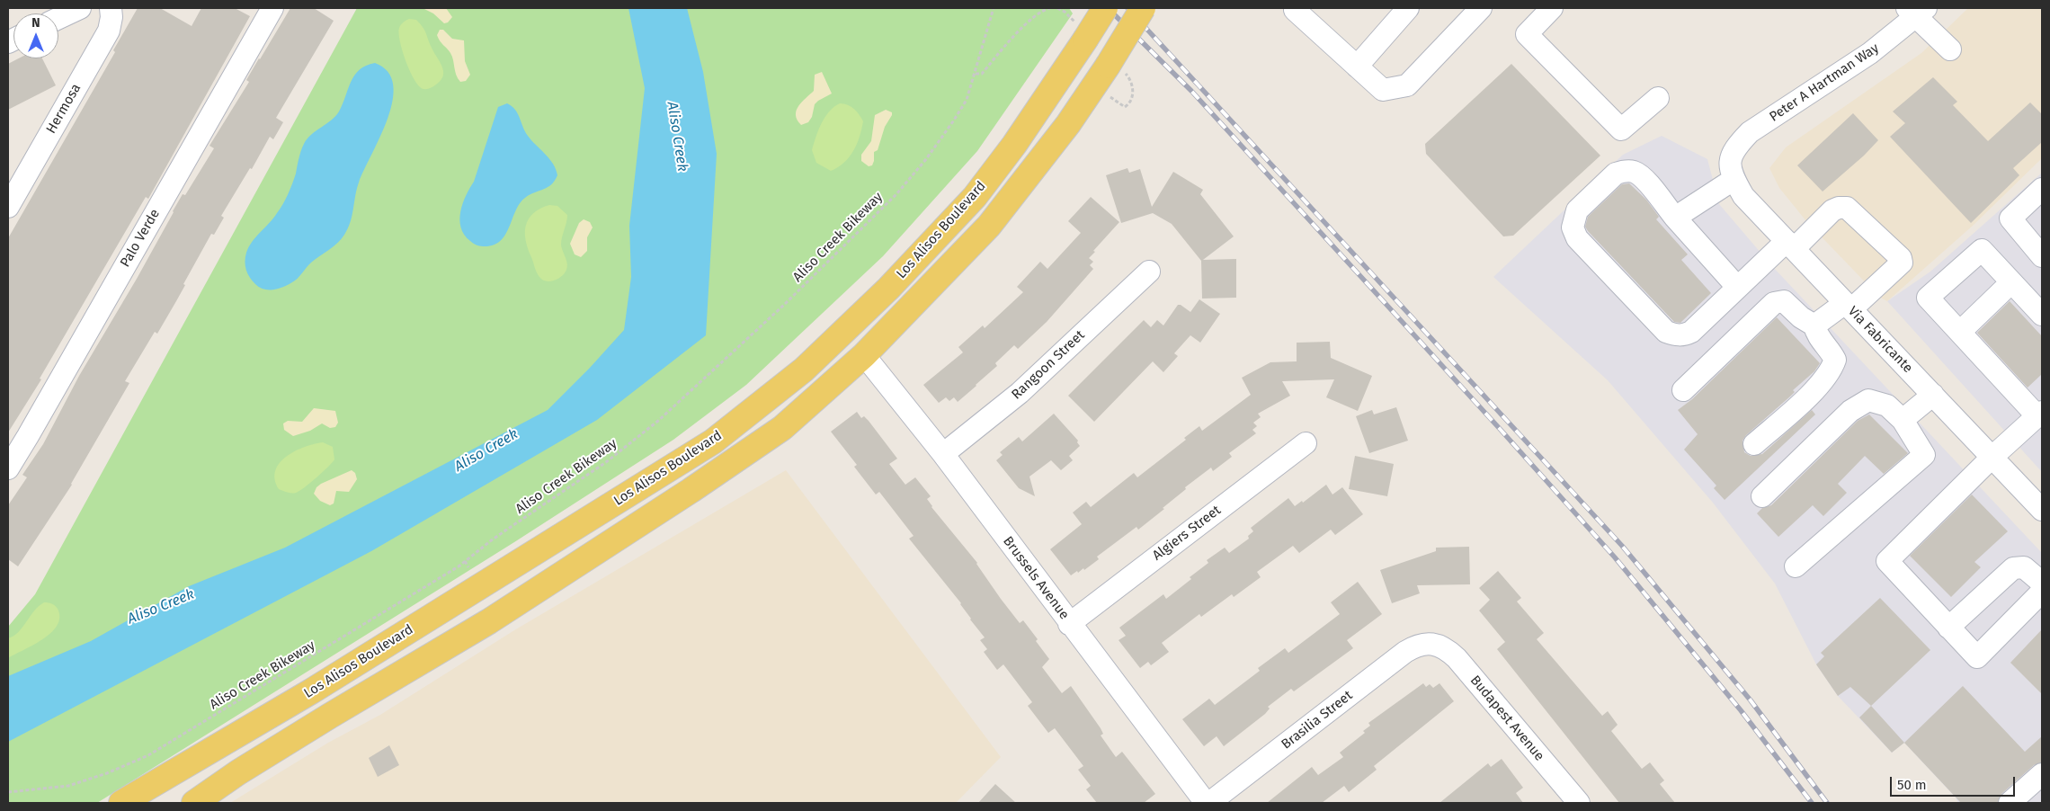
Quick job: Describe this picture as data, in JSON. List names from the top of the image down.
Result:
{
  "streets": {
    "main road": ["Los Alisos Boulevard"],
    "street": [
      "Peter A Hartman Way",
      "Hermosa",
      "Palo Verde",
      "Via Fabricante",
      "Rangoon Street",
      "Algiers Street",
      "Brussels Avenue",
      "Budapest Avenue",
      "Brasilia Street"
    ],
    "path": ["Aliso Creek Bikeway"]
  },
  "crossings": [
    ["Peter A Hartman Way", "Via Fabricante"],
    ["Rangoon Street", "Brussels Avenue"],
    ["Algiers Street", "Brussels Avenue"],
    ["Brussels Avenue", "Brasilia Street"],
    ["Budapest Avenue", "Brasilia Street"]
  ],
  "water": ["Aliso Creek"],
  "scale_bar": "50 m",
  "north": "top"
}
